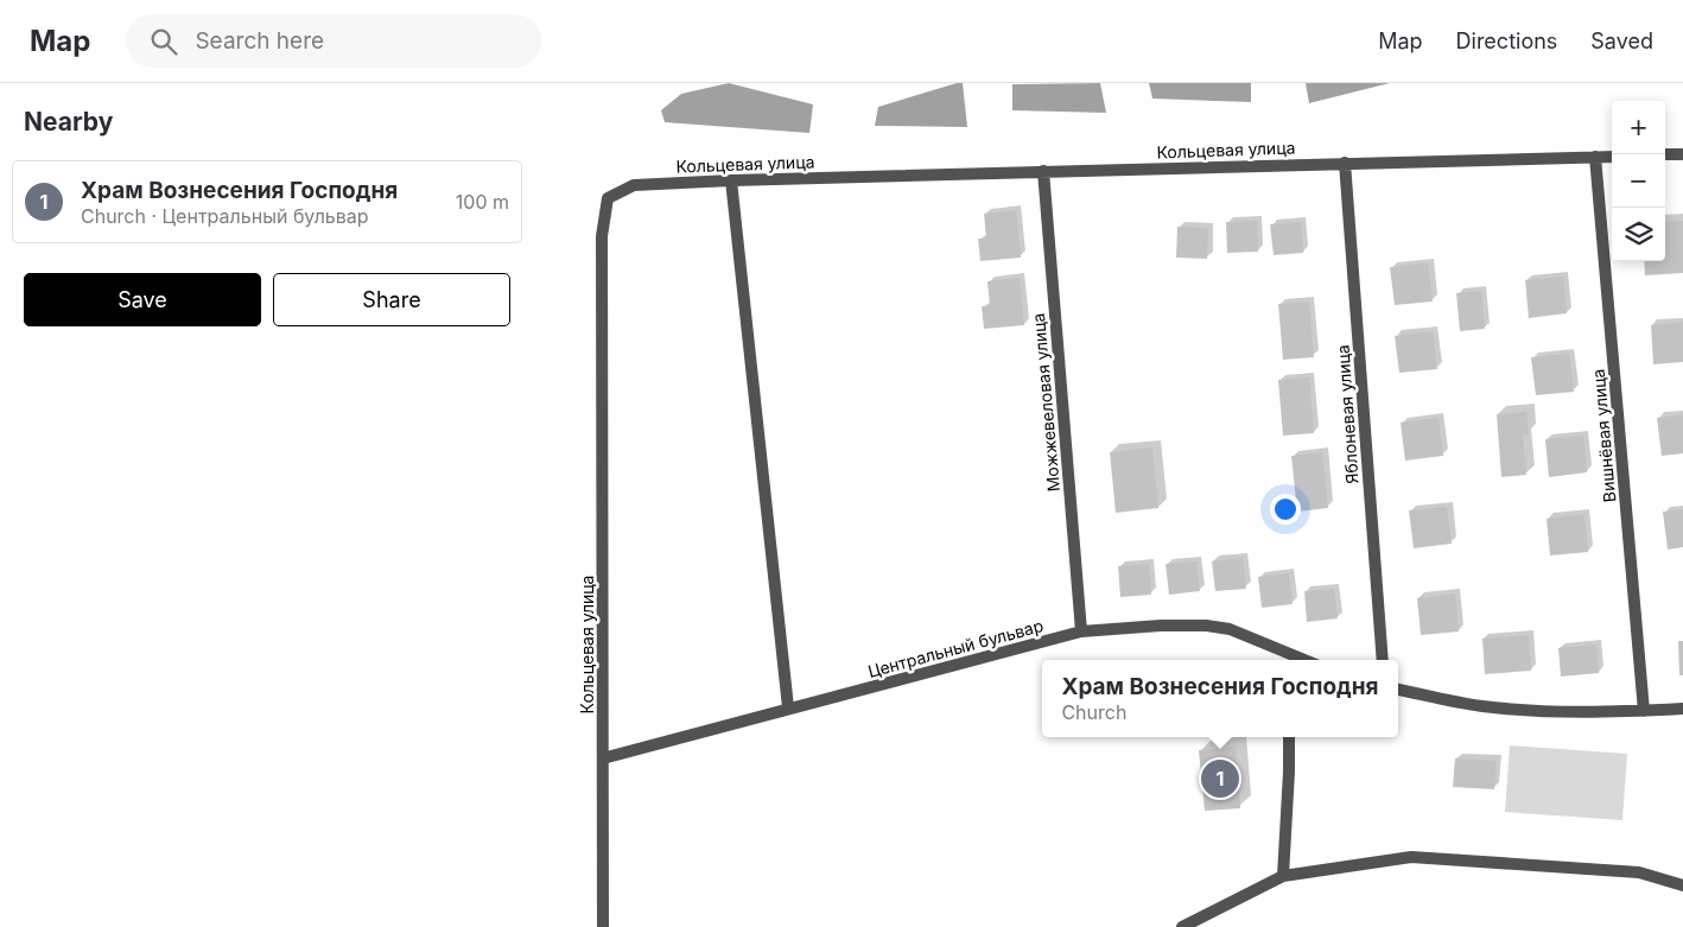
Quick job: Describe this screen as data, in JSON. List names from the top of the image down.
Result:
{
  "streets": {
    "street": [
      "Кольцевая улица",
      "Можжевеловая улица",
      "Яблоневая улица",
      "Вишнёвая улица",
      "Центральный бульвар"
    ]
  },
  "crossings": [
    ["Кольцевая улица", "Можжевеловая улица"],
    ["Кольцевая улица", "Яблоневая улица"],
    ["Кольцевая улица", "Вишнёвая улица"],
    ["Кольцевая улица", "Центральный бульвар"],
    ["Можжевеловая улица", "Центральный бульвар"]
  ],
  "page": {
    "header": "Map",
    "search": "Search here",
    "nav": ["Map", "Directions", "Saved"],
    "heading": "Nearby",
    "map_buttons": ["+", "−"],
    "list": [
      {
        "mark": "1",
        "name": "Храм Вознесения Господня",
        "note": "Church · Центральный бульвар",
        "value": "100 m"
      }
    ],
    "buttons": ["Save", "Share"],
    "popup": ["Храм Вознесения Господня", "Church"],
    "pins": "1"
  }
}
